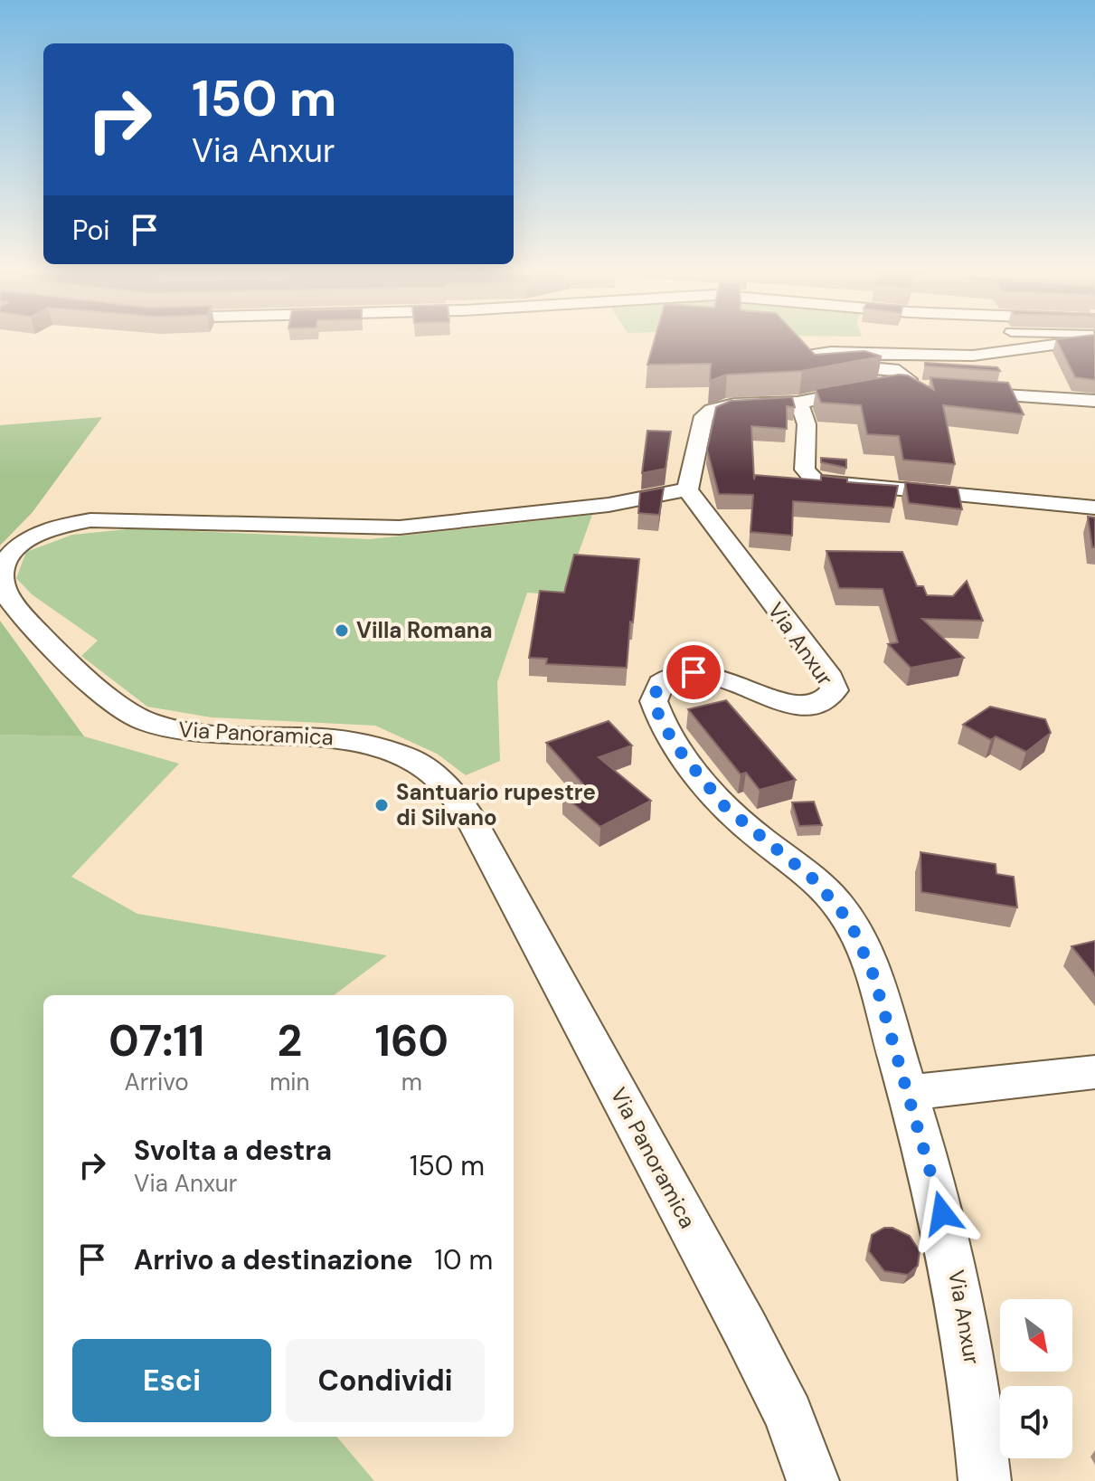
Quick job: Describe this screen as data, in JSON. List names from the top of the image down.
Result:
{
  "streets": {
    "street": ["Via Anxur", "Via Panoramica"]
  },
  "crossings": [
    ["Via Anxur", "Via Panoramica"]
  ],
  "places": ["Villa Romana", "Santuario rupestre di Silvano"],
  "north": "bottom right",
  "page": {
    "turn": ["150 m", "Via Anxur"],
    "then": "Poi",
    "eta": [
      "07:11",
      "Arrivo",
      "2",
      "min",
      "160",
      "m"
    ],
    "list": [
      {
        "name": "Svolta a destra",
        "note": "Via Anxur",
        "value": "150 m"
      },
      {
        "name": "Arrivo a destinazione",
        "value": "10 m"
      }
    ],
    "buttons": ["Esci", "Condividi"]
  }
}
